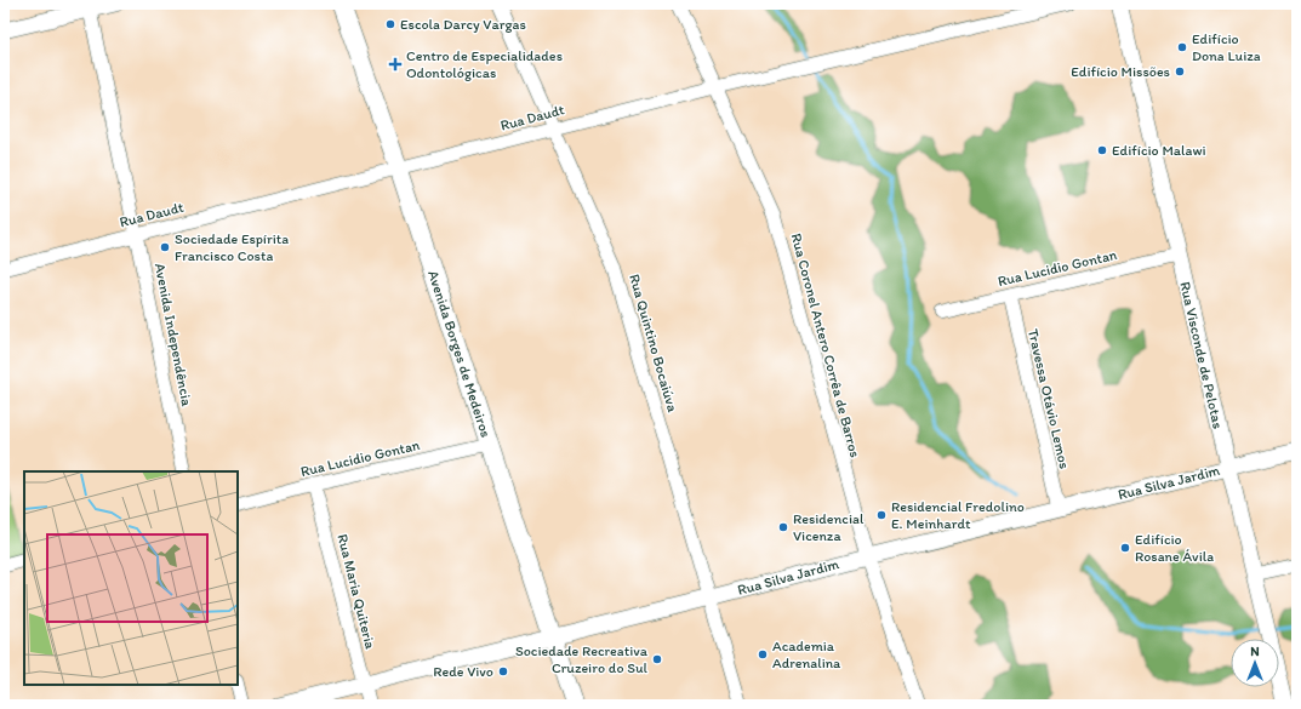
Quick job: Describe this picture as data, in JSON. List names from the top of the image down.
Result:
{
  "streets": {
    "main road": ["Avenida Borges de Medeiros"],
    "street": [
      "Rua Daudt",
      "Rua Lucidio Gontan",
      "Avenida Independência",
      "Rua Quintino Bocaiúva",
      "Rua Coronel Antero Corrêa de Barros",
      "Rua Visconde de Pelotas",
      "Travessa Otávio Lemos",
      "Rua Silva Jardim",
      "Rua Maria Quiteria"
    ]
  },
  "crossings": [
    ["Rua Daudt", "Avenida Independência"],
    ["Rua Daudt", "Rua Quintino Bocaiúva"],
    ["Rua Daudt", "Rua Coronel Antero Corrêa de Barros"],
    ["Rua Daudt", "Avenida Borges de Medeiros"],
    ["Rua Lucidio Gontan", "Avenida Borges de Medeiros"],
    ["Rua Lucidio Gontan", "Rua Visconde de Pelotas"],
    ["Rua Lucidio Gontan", "Travessa Otávio Lemos"],
    ["Rua Lucidio Gontan", "Rua Maria Quiteria"],
    ["Rua Quintino Bocaiúva", "Rua Silva Jardim"],
    ["Rua Coronel Antero Corrêa de Barros", "Rua Silva Jardim"],
    ["Avenida Borges de Medeiros", "Rua Silva Jardim"],
    ["Rua Visconde de Pelotas", "Rua Silva Jardim"],
    ["Travessa Otávio Lemos", "Rua Silva Jardim"],
    ["Rua Silva Jardim", "Rua Maria Quiteria"]
  ],
  "places": {
    "other": [
      "Escola Darcy Vargas",
      "Edifício Dona Luiza",
      "Edifício Missões",
      "Edifício Malawi",
      "Sociedade Espírita Francisco Costa",
      "Residencial Fredolino E. Meinhardt",
      "Residencial Vicenza",
      "Edifício Rosane Ávila",
      "Academia Adrenalina",
      "Sociedade Recreativa Cruzeiro do Sul",
      "Rede Vivo"
    ],
    "health": ["Centro de Especialidades Odontológicas"]
  },
  "north": "top"
}
